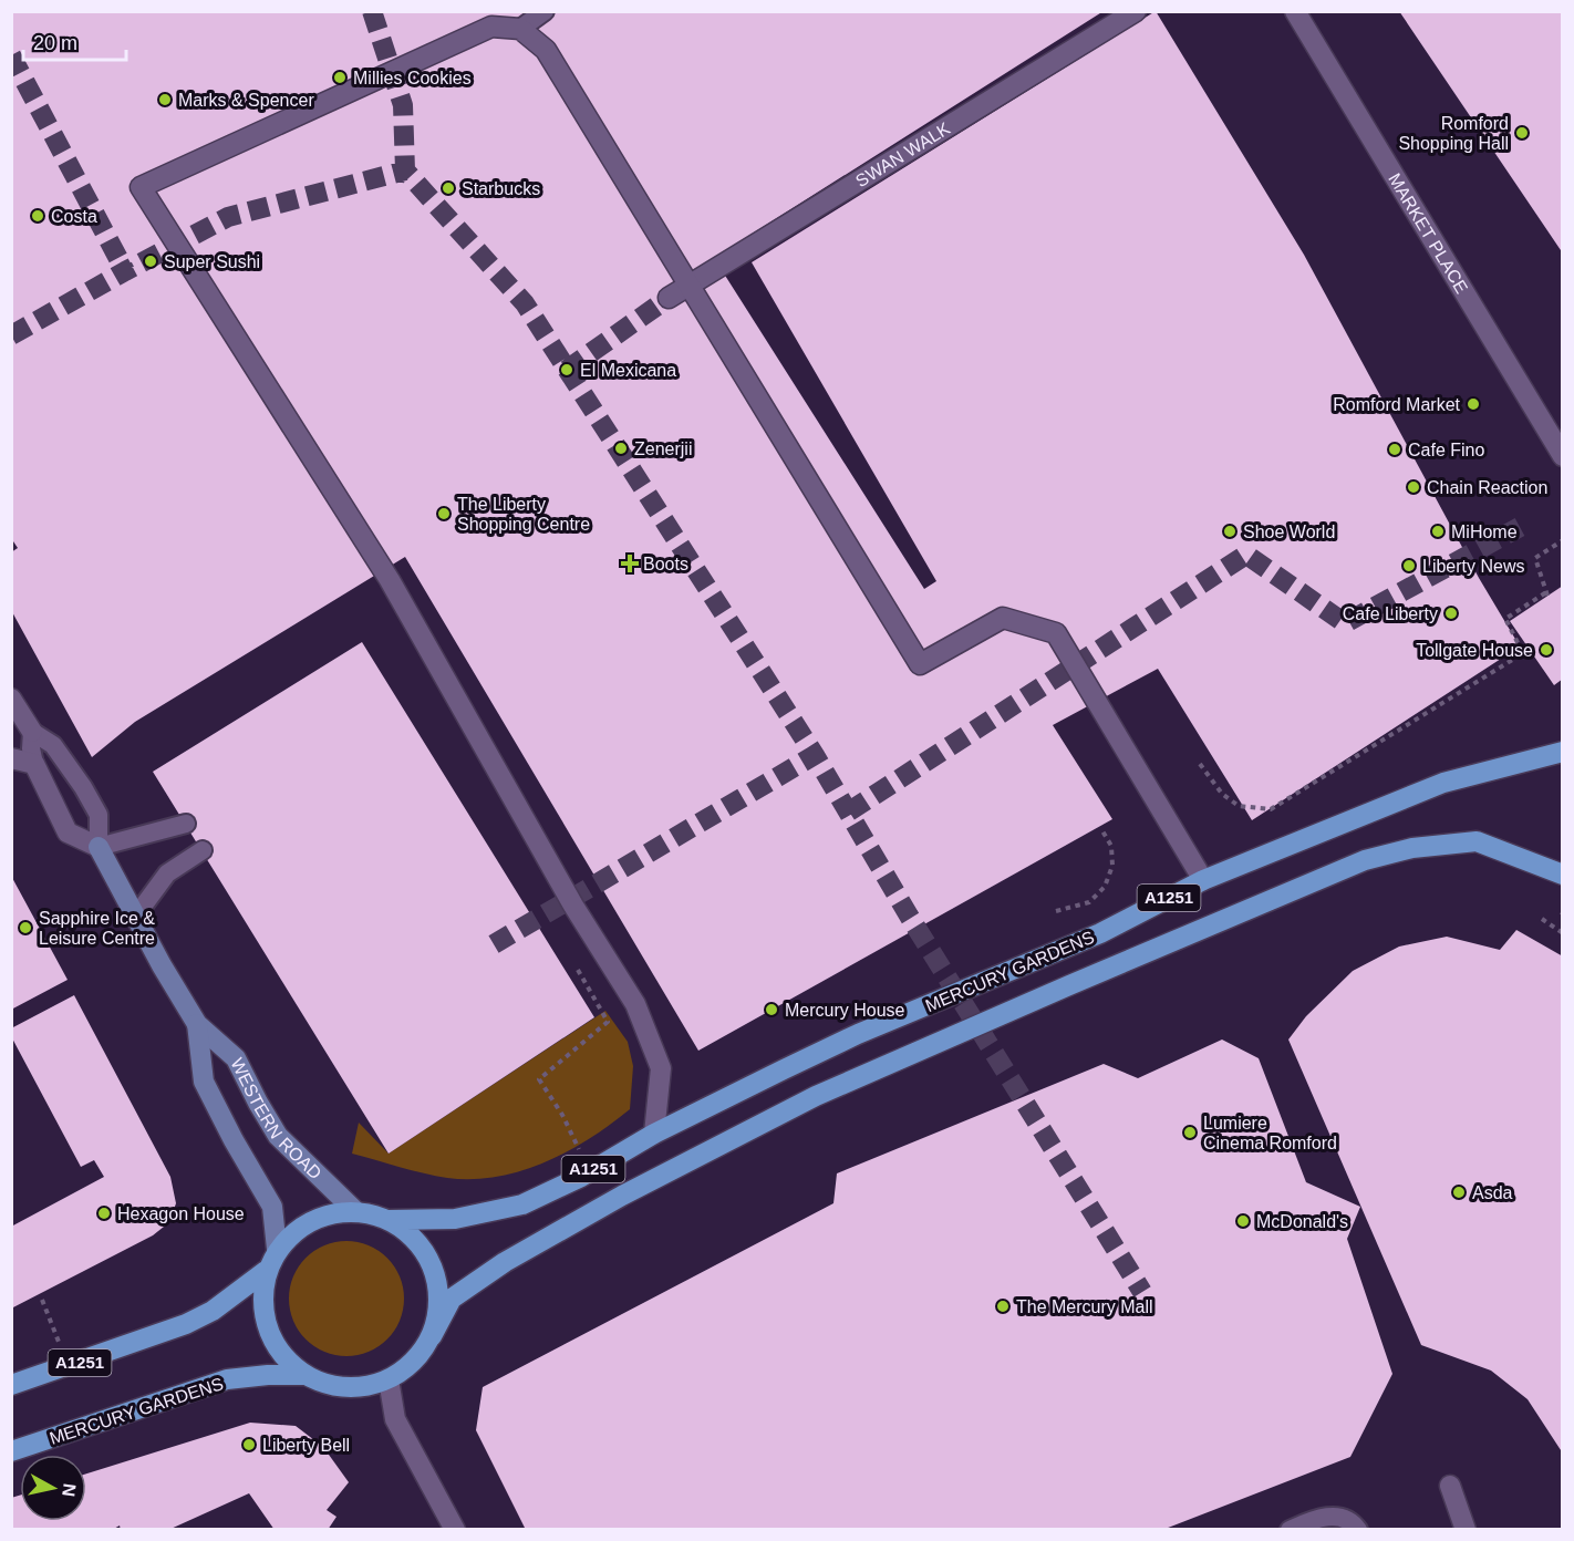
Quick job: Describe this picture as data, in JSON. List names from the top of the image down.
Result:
{
  "streets": {
    "main road": ["A1251", "MERCURY GARDENS"],
    "street": ["SWAN WALK", "MARKET PLACE", "WESTERN ROAD"]
  },
  "crossings": [
    ["A1251", "MERCURY GARDENS"],
    ["A1251", "WESTERN ROAD"],
    ["MERCURY GARDENS", "WESTERN ROAD"]
  ],
  "places": {
    "other": [
      "Millies Cookies",
      "Marks & Spencer",
      "Romford Shopping Hall",
      "Starbucks",
      "Costa",
      "Super Sushi",
      "El Mexicana",
      "Romford Market",
      "Zenerjii",
      "Cafe Fino",
      "Chain Reaction",
      "The Liberty Shopping Centre",
      "Shoe World",
      "MiHome",
      "Liberty News",
      "Cafe Liberty",
      "Tollgate House",
      "Sapphire Ice & Leisure Centre",
      "Mercury House",
      "Lumiere Cinema Romford",
      "Asda",
      "Hexagon House",
      "McDonald's",
      "The Mercury Mall",
      "Liberty Bell"
    ],
    "health": ["Boots"]
  },
  "scale_bar": "20 m",
  "north": "right"
}
